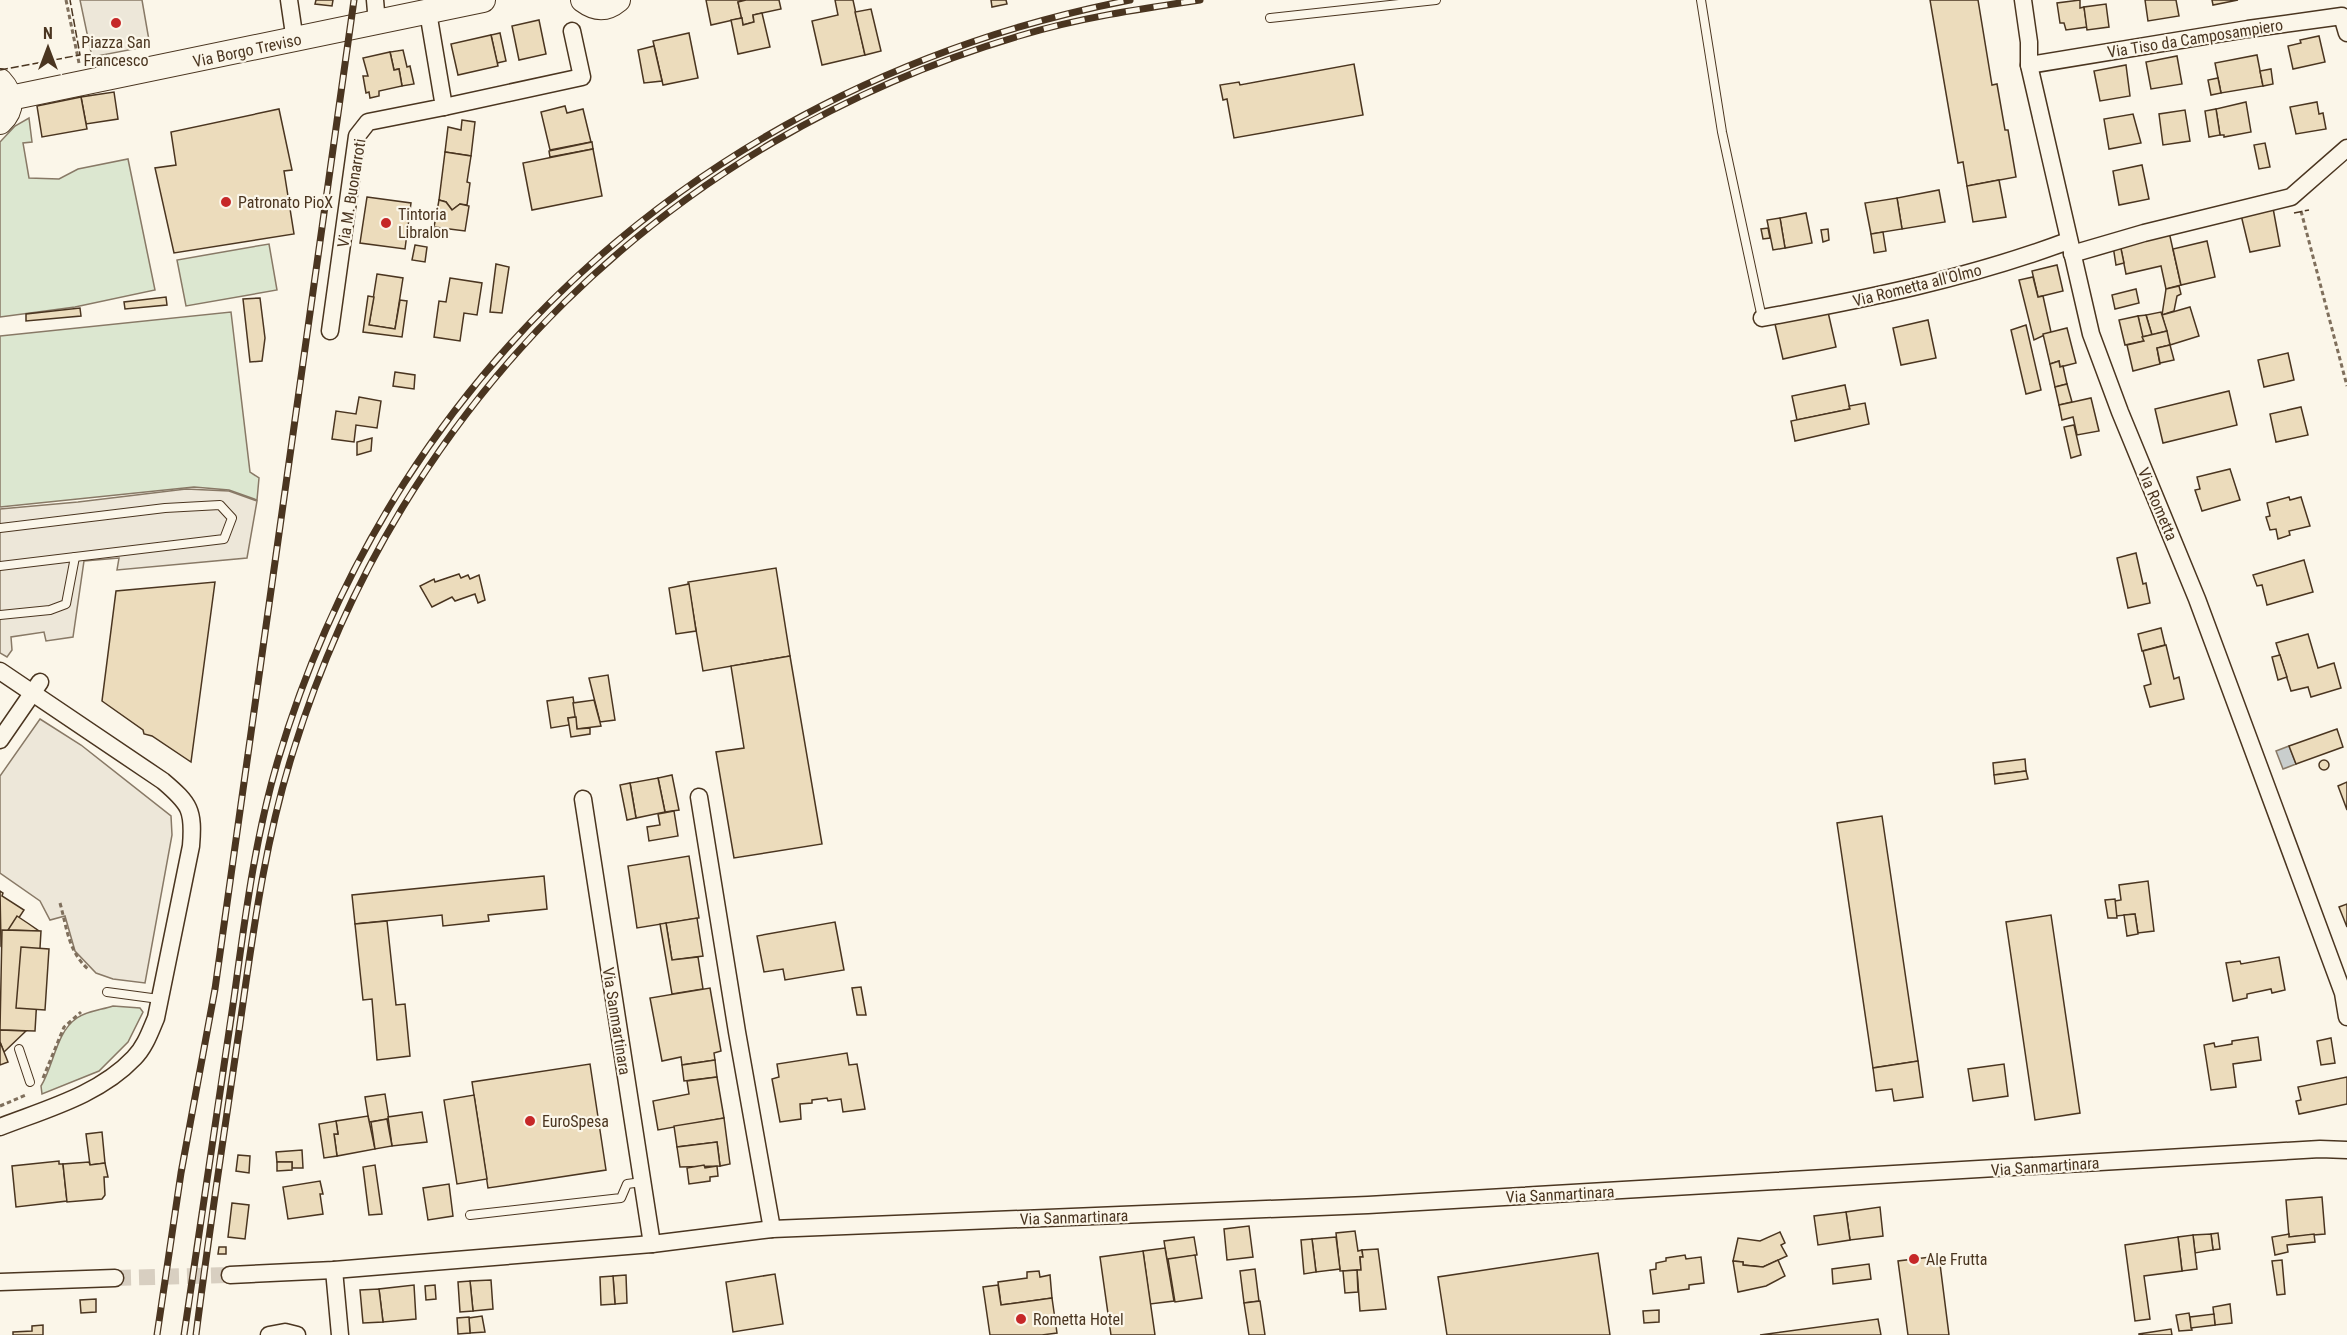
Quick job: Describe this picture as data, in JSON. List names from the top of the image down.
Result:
{
  "streets": {
    "street": [
      "Via Tiso da Camposampiero",
      "Via Borgo Treviso",
      "Via M. Buonarroti",
      "Via Rometta all'Olmo",
      "Via Rometta",
      "Via Sanmartinara"
    ]
  },
  "crossings": [
    ["Via Tiso da Camposampiero", "Via Rometta"],
    ["Via Rometta all'Olmo", "Via Rometta"]
  ],
  "places": [
    "Piazza San Francesco",
    "Patronato PioX",
    "Tintoria Libralon",
    "EuroSpesa",
    "Ale Frutta",
    "Rometta Hotel"
  ],
  "north": "top"
}
